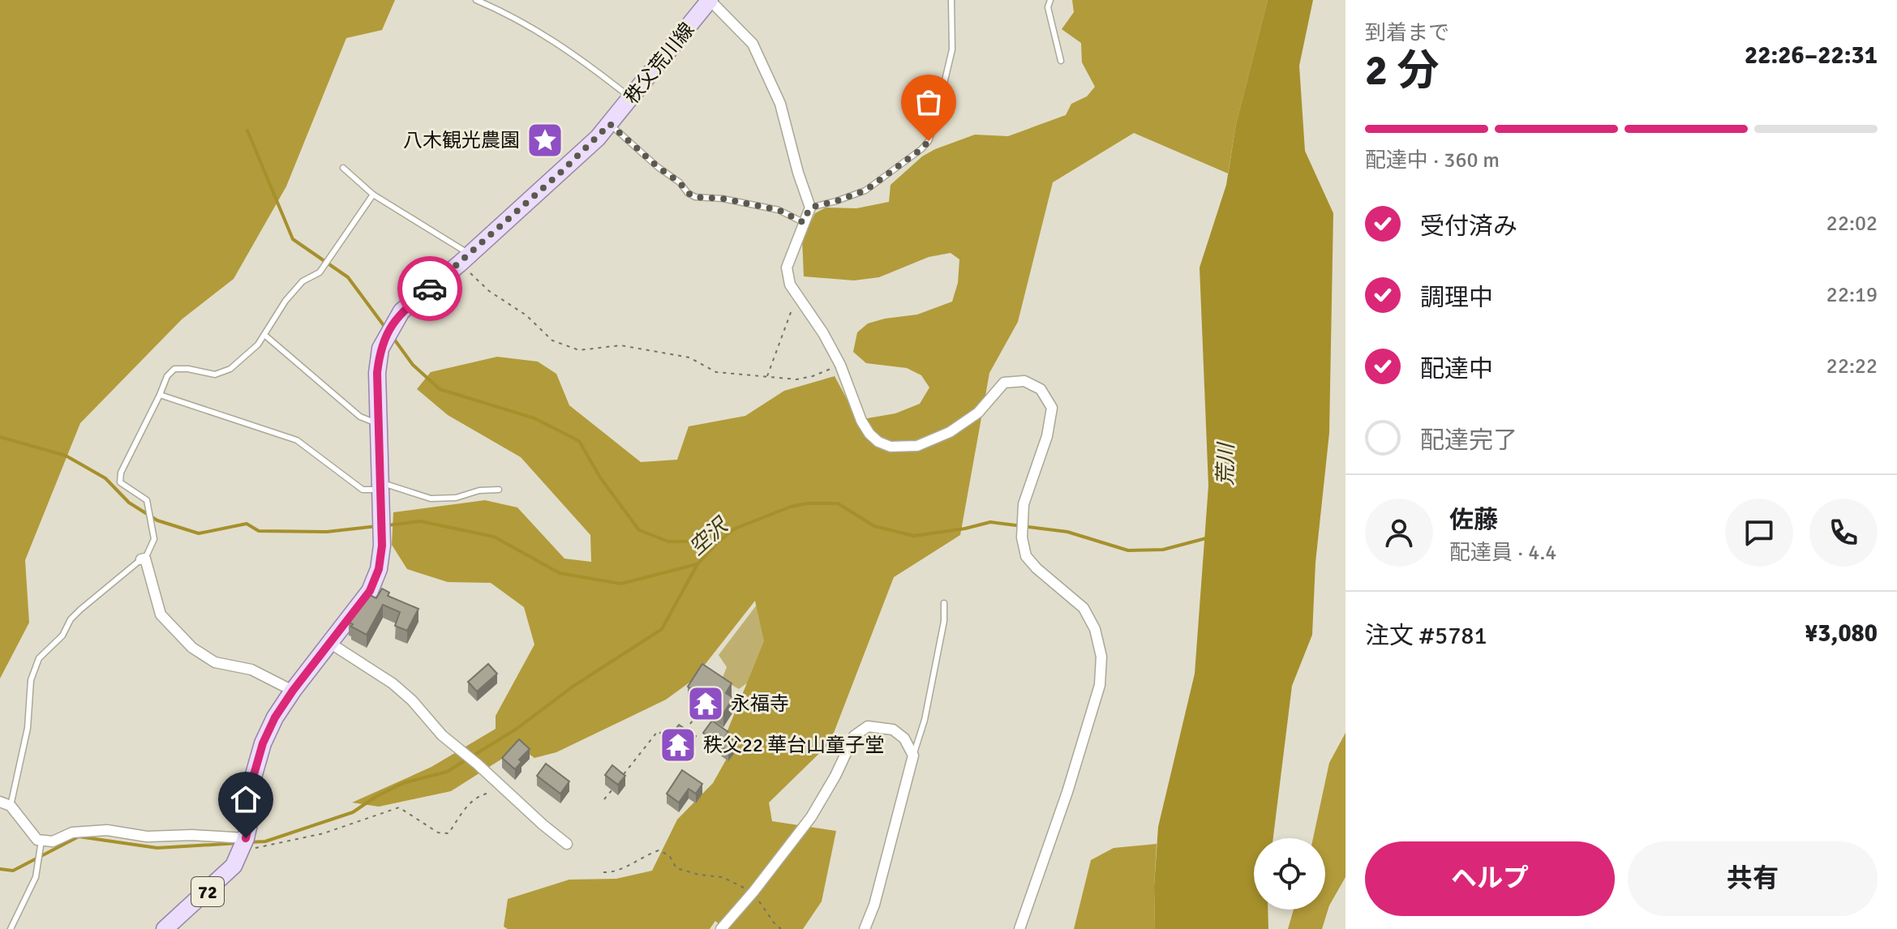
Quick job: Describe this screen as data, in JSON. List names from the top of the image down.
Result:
{
  "streets": {
    "main road": ["秩父荒川線", "72"]
  },
  "water": ["荒川", "空沢"],
  "places": {
    "place": ["八木観光農園"],
    "temple": ["永福寺", "秩父22 華台山童子堂"]
  },
  "page": {
    "heading": ["2 分", "到着まで", "22:26–22:31"],
    "panel": [
      "佐藤",
      "配達員 · 4.4",
      "注文 #5781",
      "¥3,080"
    ],
    "bar": "配達中 · 360 m",
    "list": [
      ["受付済み", "22:02"],
      ["調理中", "22:19"],
      ["配達中", "22:22"],
      "配達完了"
    ],
    "buttons": ["ヘルプ", "共有"]
  }
}
